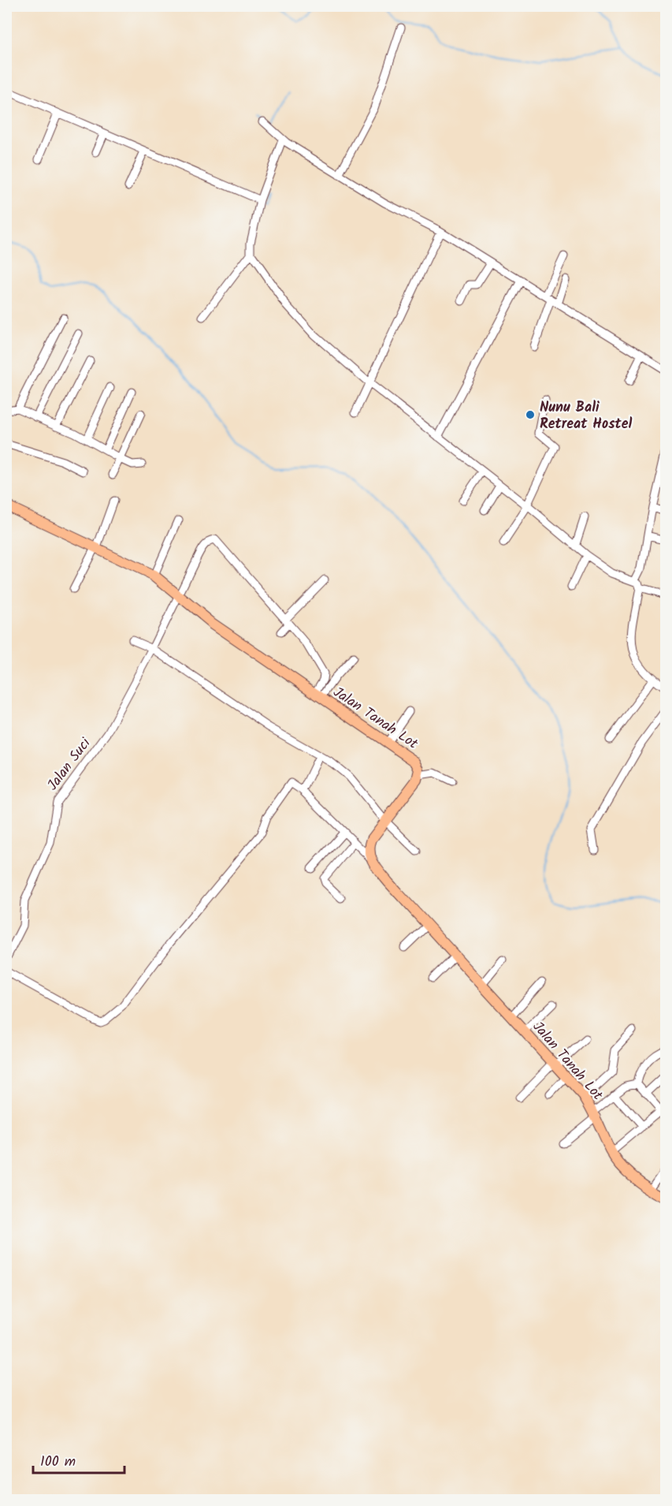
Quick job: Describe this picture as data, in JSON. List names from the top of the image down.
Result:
{
  "streets": {
    "main road": ["Jalan Tanah Lot"],
    "street": ["Jalan Suci"]
  },
  "crossings": [
    ["Jalan Tanah Lot", "Jalan Suci"]
  ],
  "places": ["Nunu Bali Retreat Hostel"],
  "scale_bar": "100 m"
}
